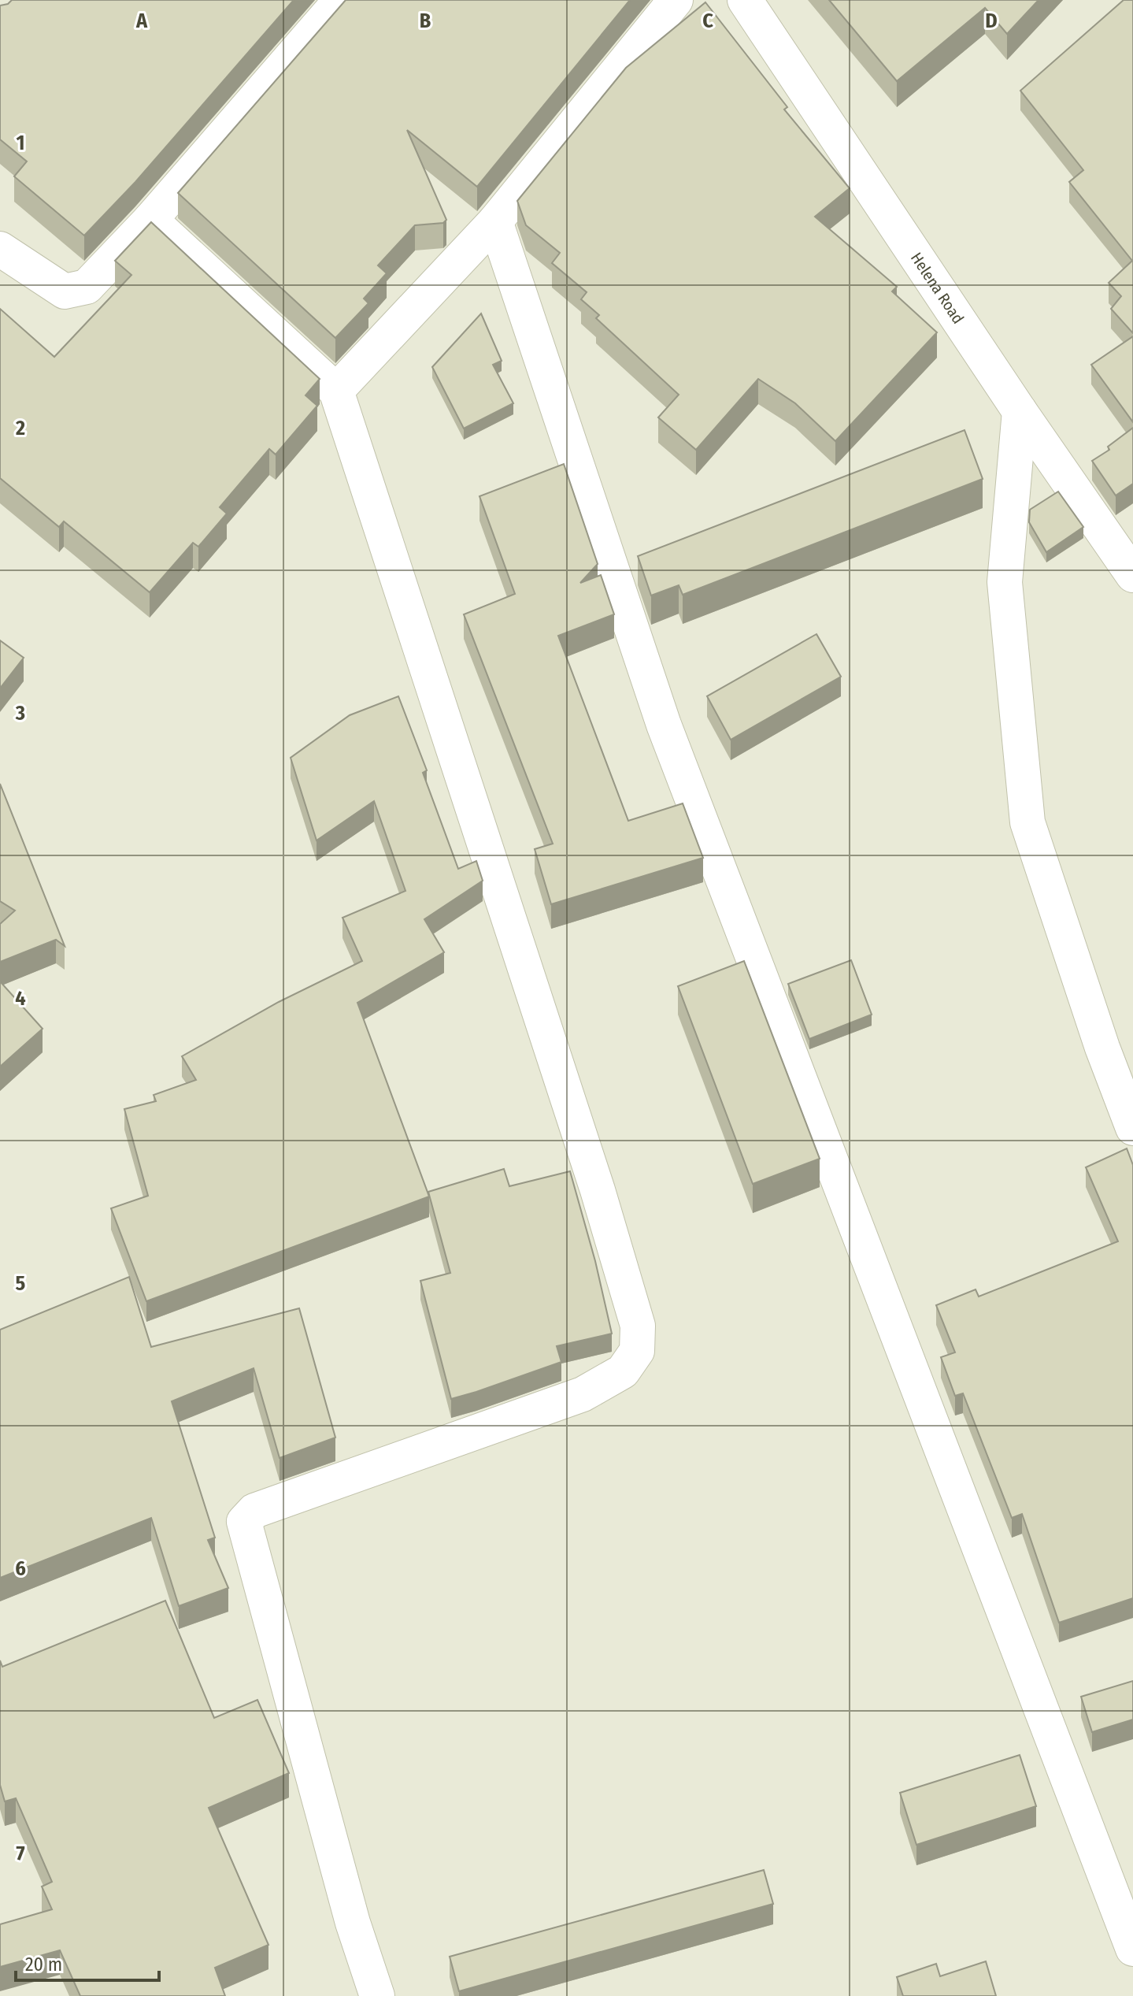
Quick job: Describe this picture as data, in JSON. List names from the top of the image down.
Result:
{
  "streets": {
    "street": ["Helena Road"]
  },
  "scale_bar": "20 m",
  "grid": {
    "columns": [
      "A",
      "B",
      "C",
      "D"
    ],
    "rows": [
      "1",
      "2",
      "3",
      "4",
      "5",
      "6",
      "7"
    ]
  }
}
